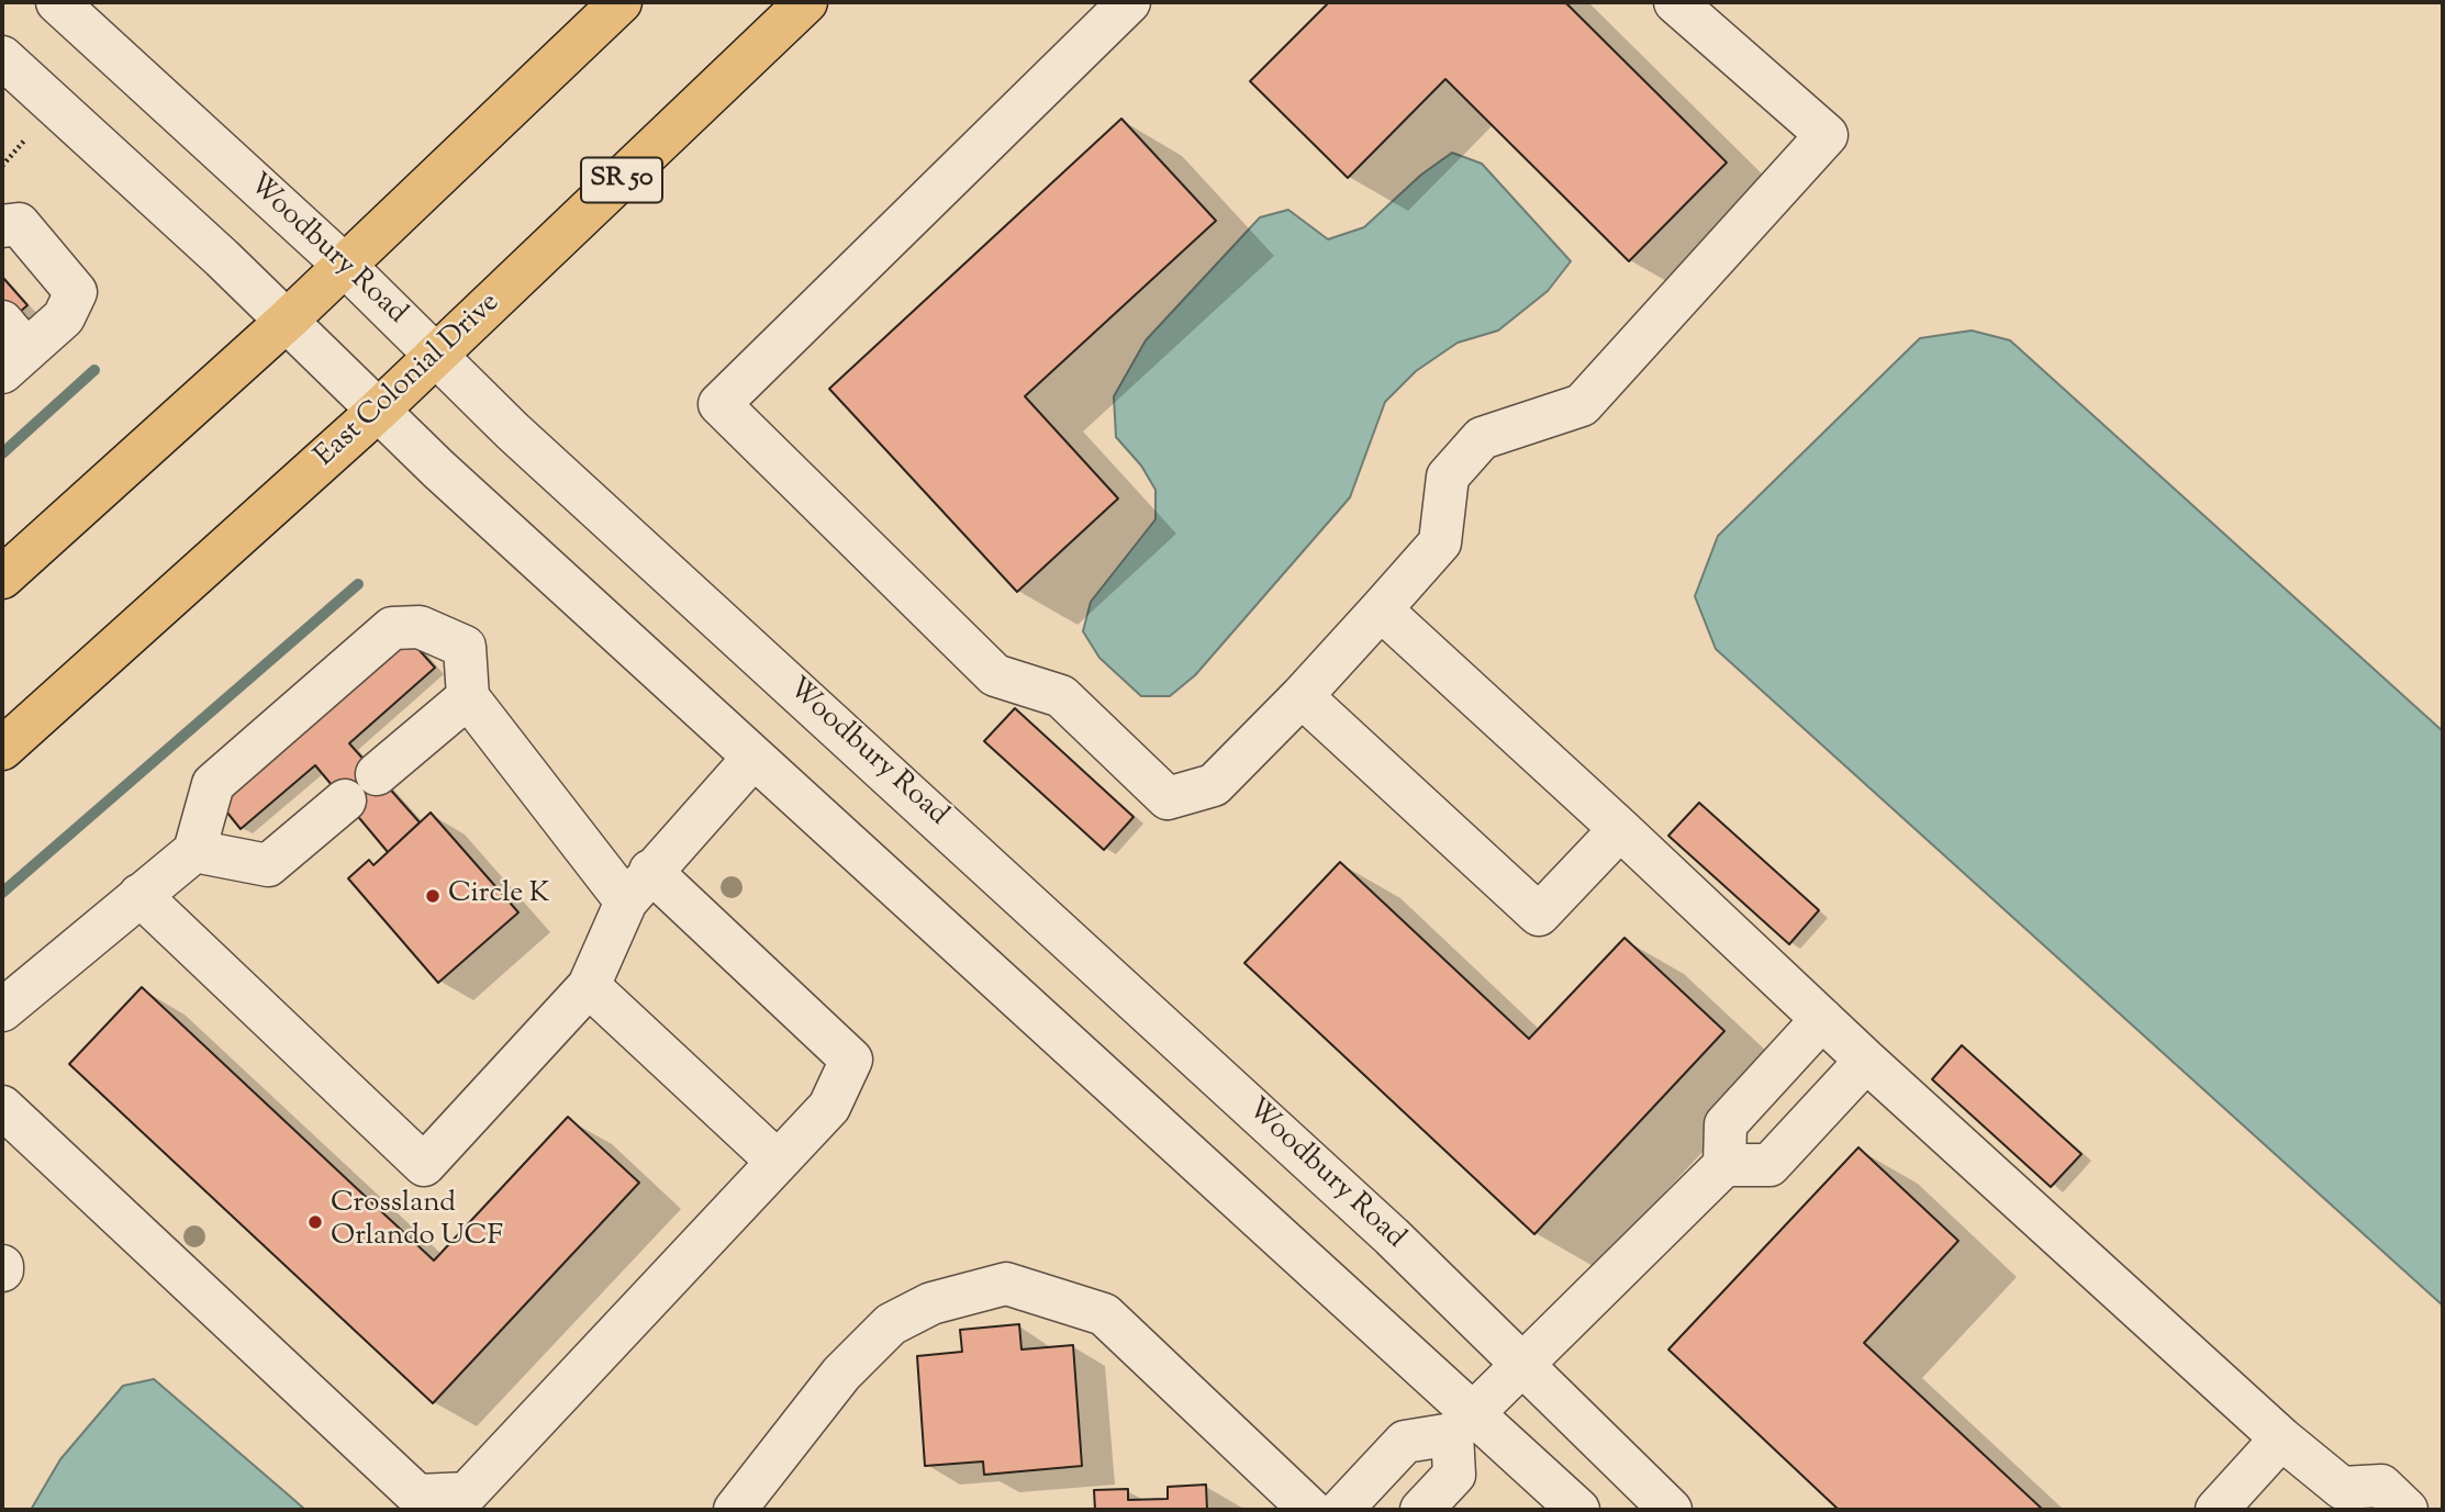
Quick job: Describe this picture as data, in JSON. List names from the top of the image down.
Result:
{
  "streets": {
    "highway": ["SR 50", "East Colonial Drive"],
    "street": ["Woodbury Road"]
  },
  "crossings": [
    ["Woodbury Road", "East Colonial Drive"]
  ],
  "places": ["Circle K", "Crossland Orlando UCF"]
}
